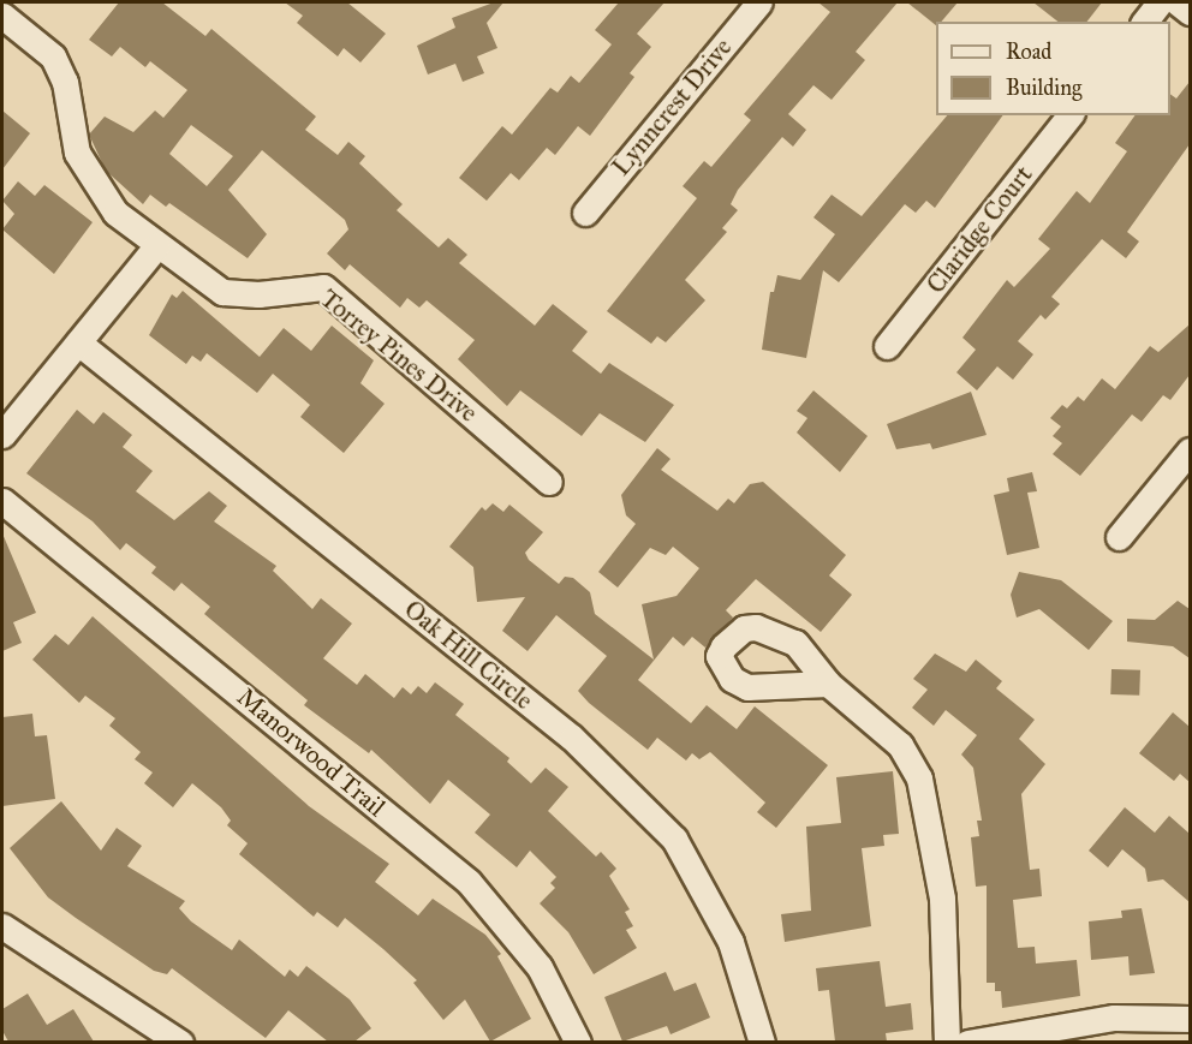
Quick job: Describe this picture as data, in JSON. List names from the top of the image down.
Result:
{
  "streets": {
    "street": [
      "Lynncrest Drive",
      "Claridge Court",
      "Torrey Pines Drive",
      "Oak Hill Circle",
      "Manorwood Trail"
    ]
  },
  "legend": ["Road", "Building"]
}
